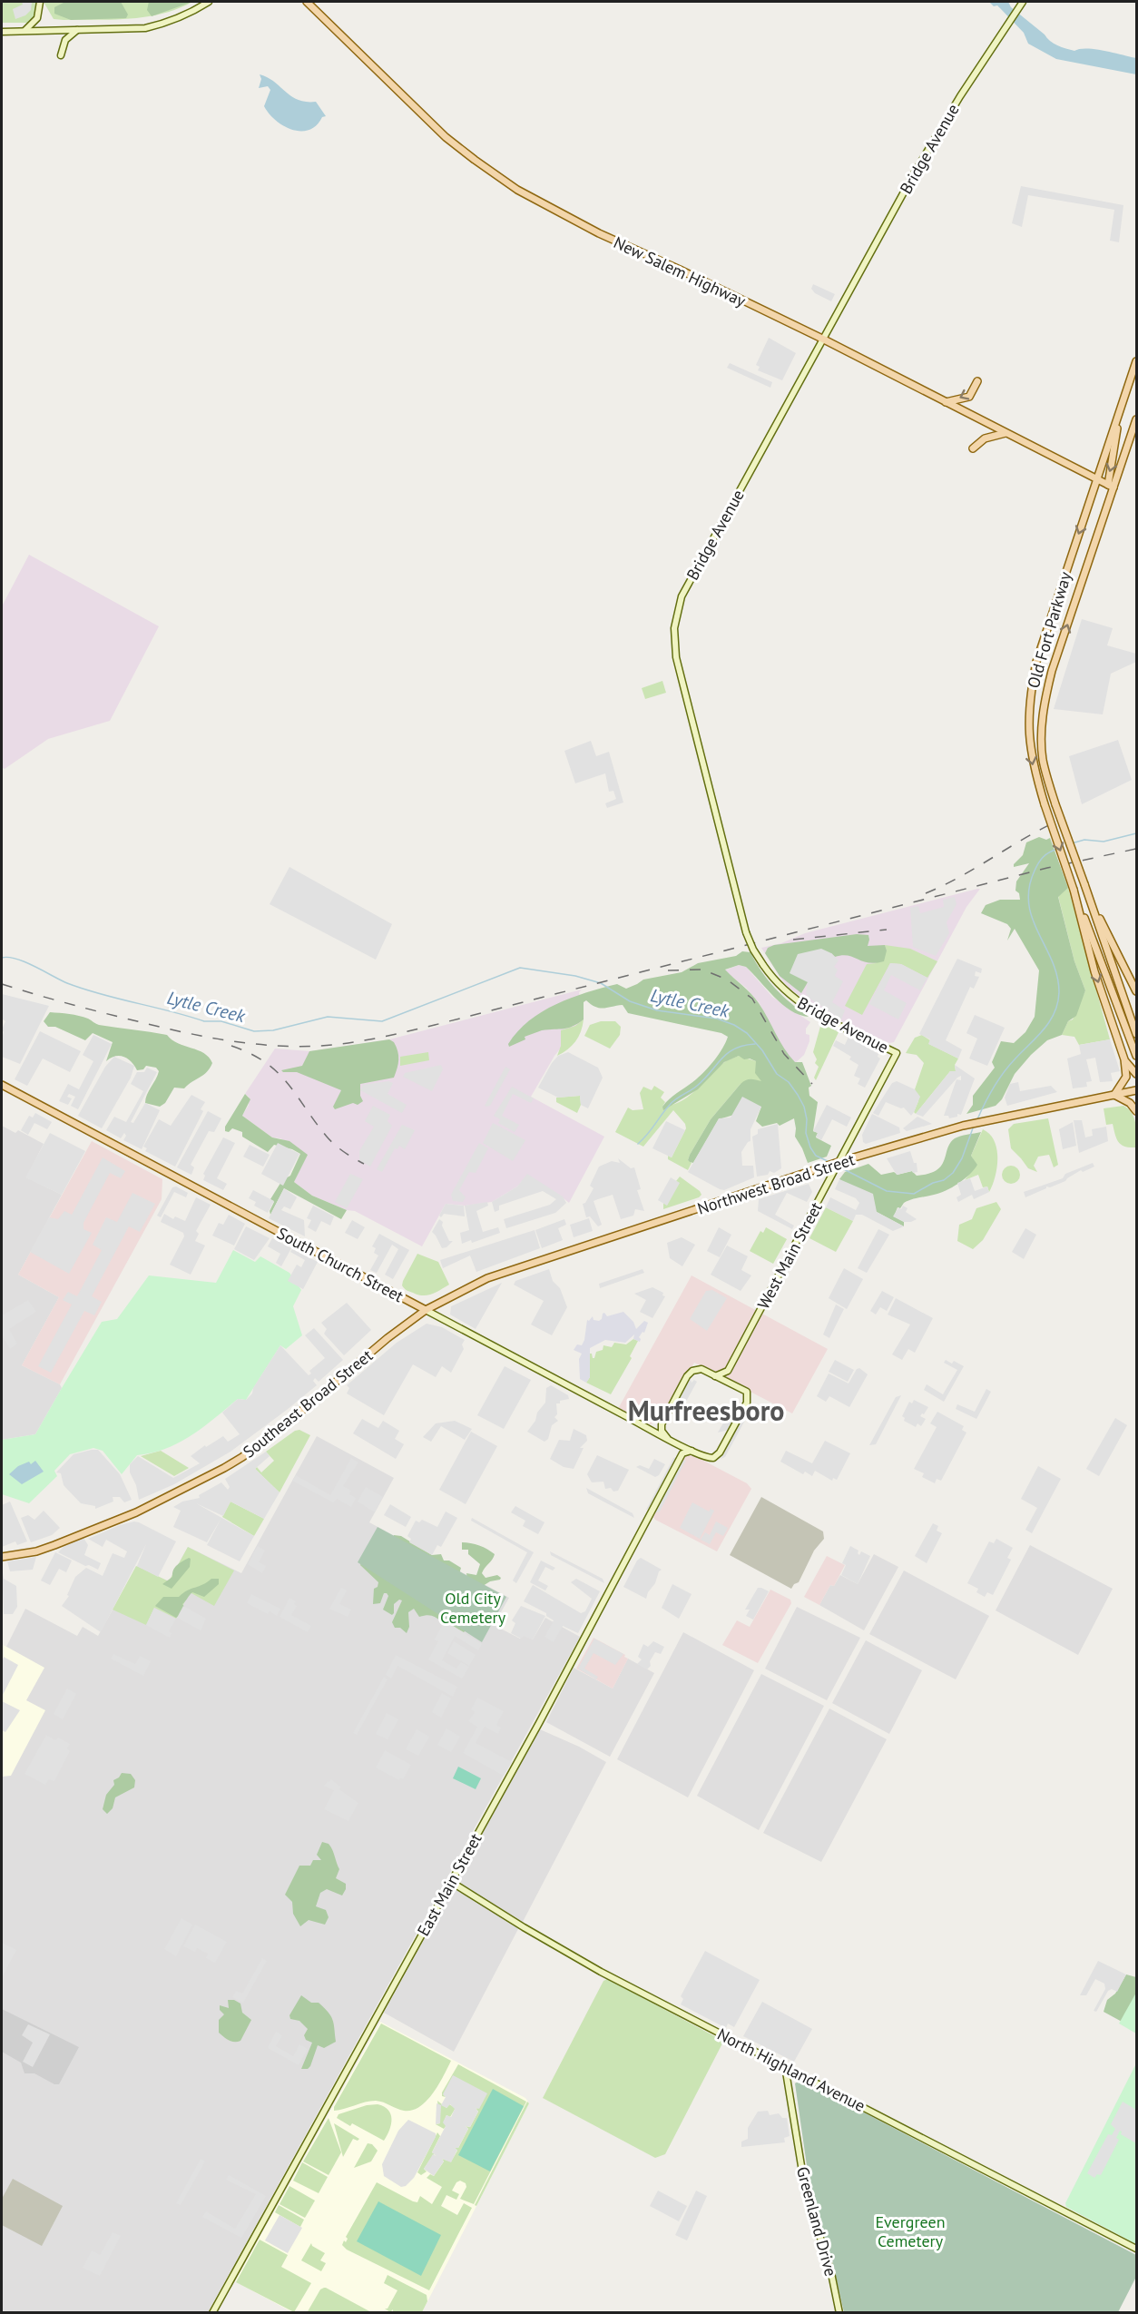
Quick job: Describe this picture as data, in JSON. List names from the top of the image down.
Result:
{
  "streets": {
    "main road": [
      "New Salem Highway",
      "Old Fort Parkway",
      "Northwest Broad Street",
      "South Church Street",
      "Southeast Broad Street"
    ],
    "street": [
      "Bridge Avenue",
      "West Main Street",
      "East Main Street",
      "North Highland Avenue",
      "Greenland Drive"
    ]
  },
  "crossings": [
    ["Bridge Avenue", "New Salem Highway"],
    ["Bridge Avenue", "West Main Street"],
    ["New Salem Highway", "Old Fort Parkway"],
    ["Northwest Broad Street", "West Main Street"],
    ["Northwest Broad Street", "South Church Street"],
    ["Northwest Broad Street", "Southeast Broad Street"],
    ["South Church Street", "Southeast Broad Street"],
    ["East Main Street", "North Highland Avenue"],
    ["North Highland Avenue", "Greenland Drive"]
  ],
  "districts": ["Murfreesboro"],
  "water": ["Lytle Creek"],
  "parks": ["Old City Cemetery", "Evergreen Cemetery"]
}
